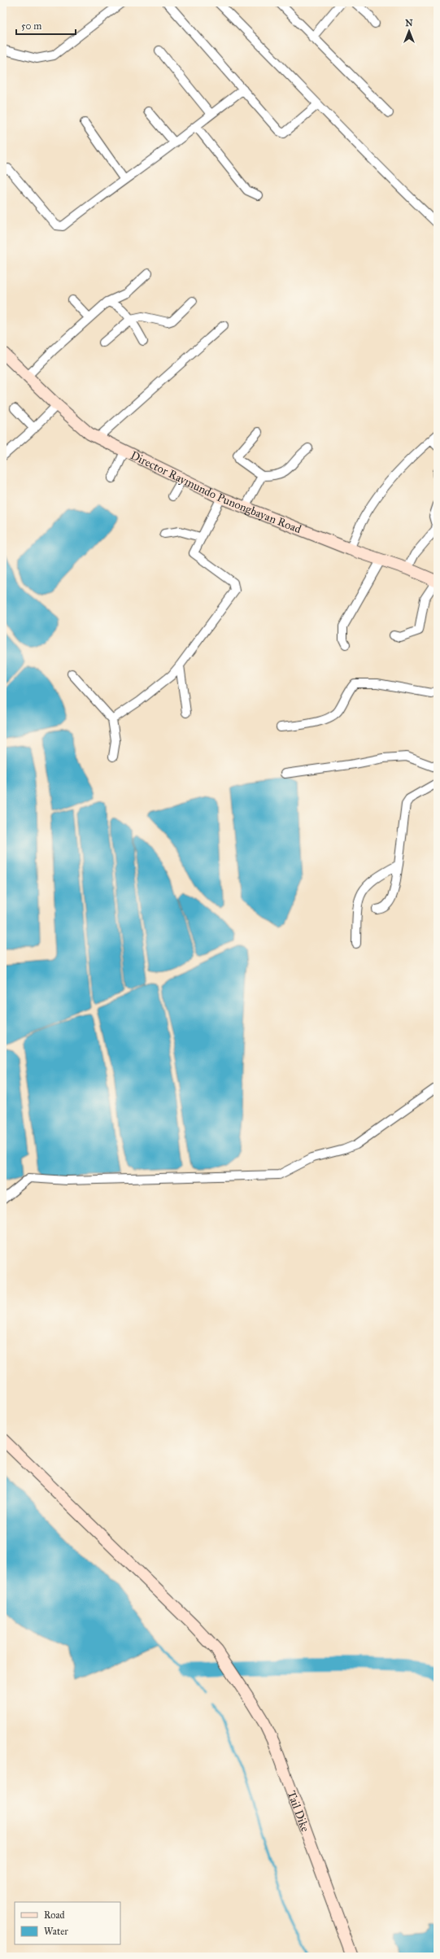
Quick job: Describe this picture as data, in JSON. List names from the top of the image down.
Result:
{
  "streets": {
    "street": ["Director Raymundo Punongbayan Road", "Tail Dike"]
  },
  "legend": ["Road", "Water"],
  "scale_bar": "50 m",
  "north": "top"
}
